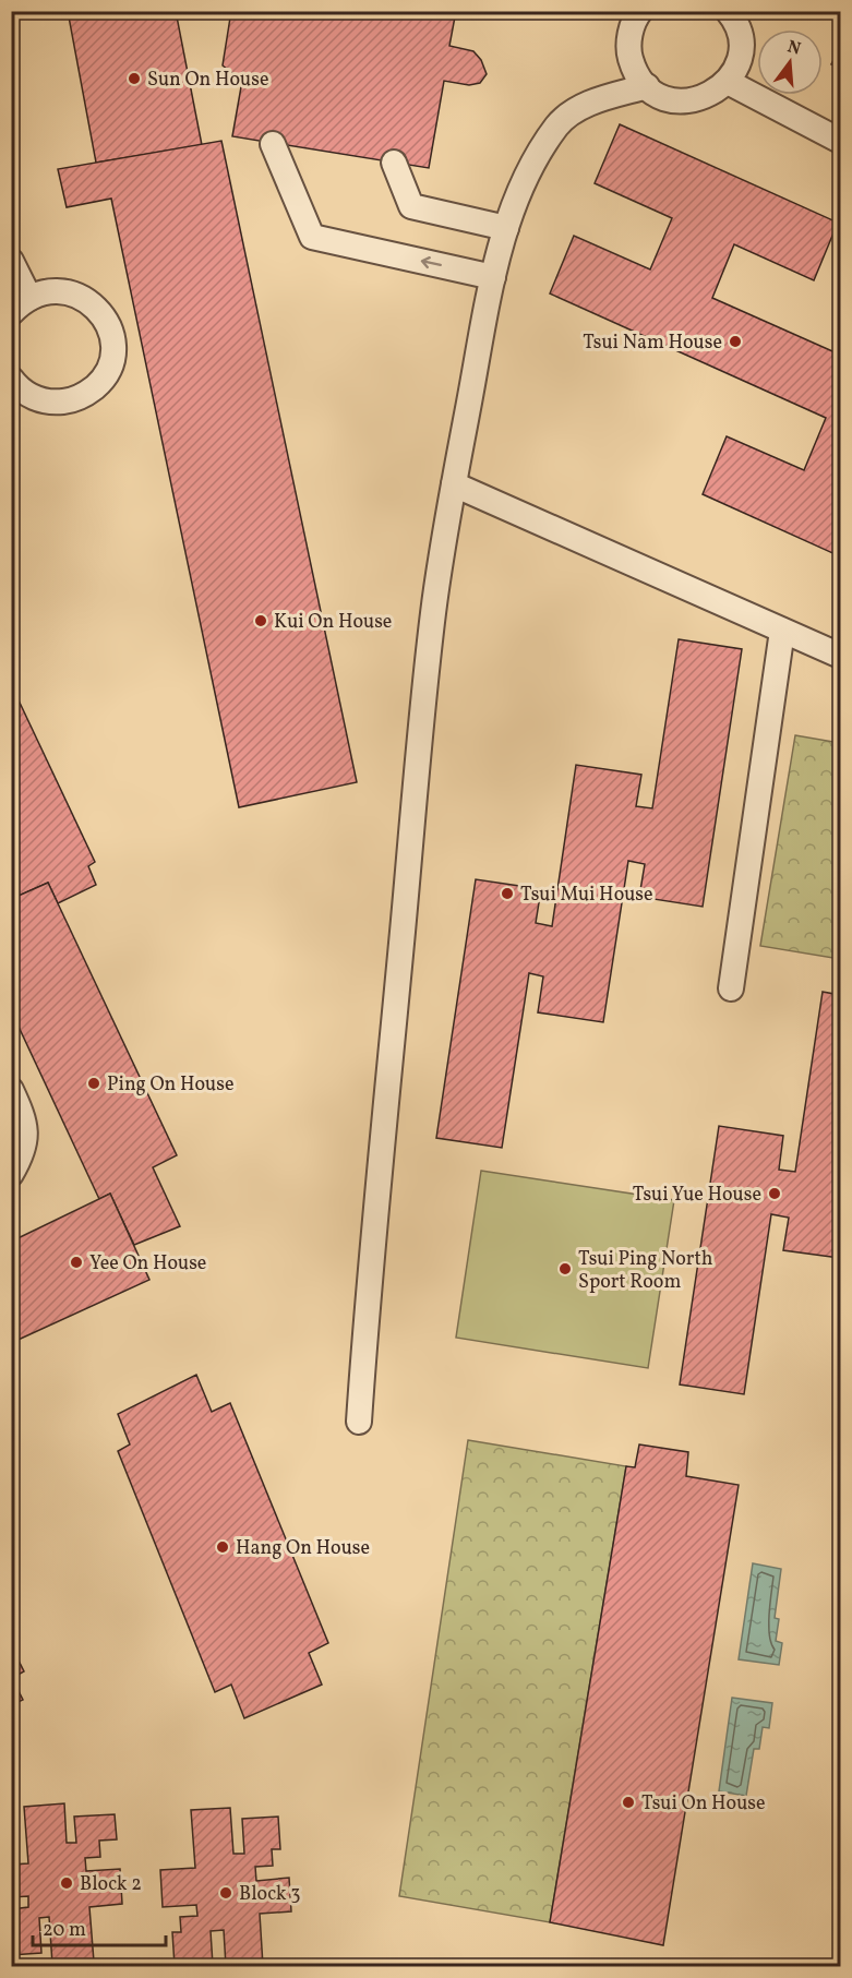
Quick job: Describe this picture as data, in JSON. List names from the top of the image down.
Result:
{
  "places": [
    "Sun On House",
    "Tsui Nam House",
    "Kui On House",
    "Tsui Mui House",
    "Ping On House",
    "Tsui Yue House",
    "Yee On House",
    "Tsui Ping North Sport Room",
    "Hang On House",
    "Tsui On House",
    "Block 2",
    "Block 3"
  ],
  "scale_bar": "20 m",
  "north": "top"
}
